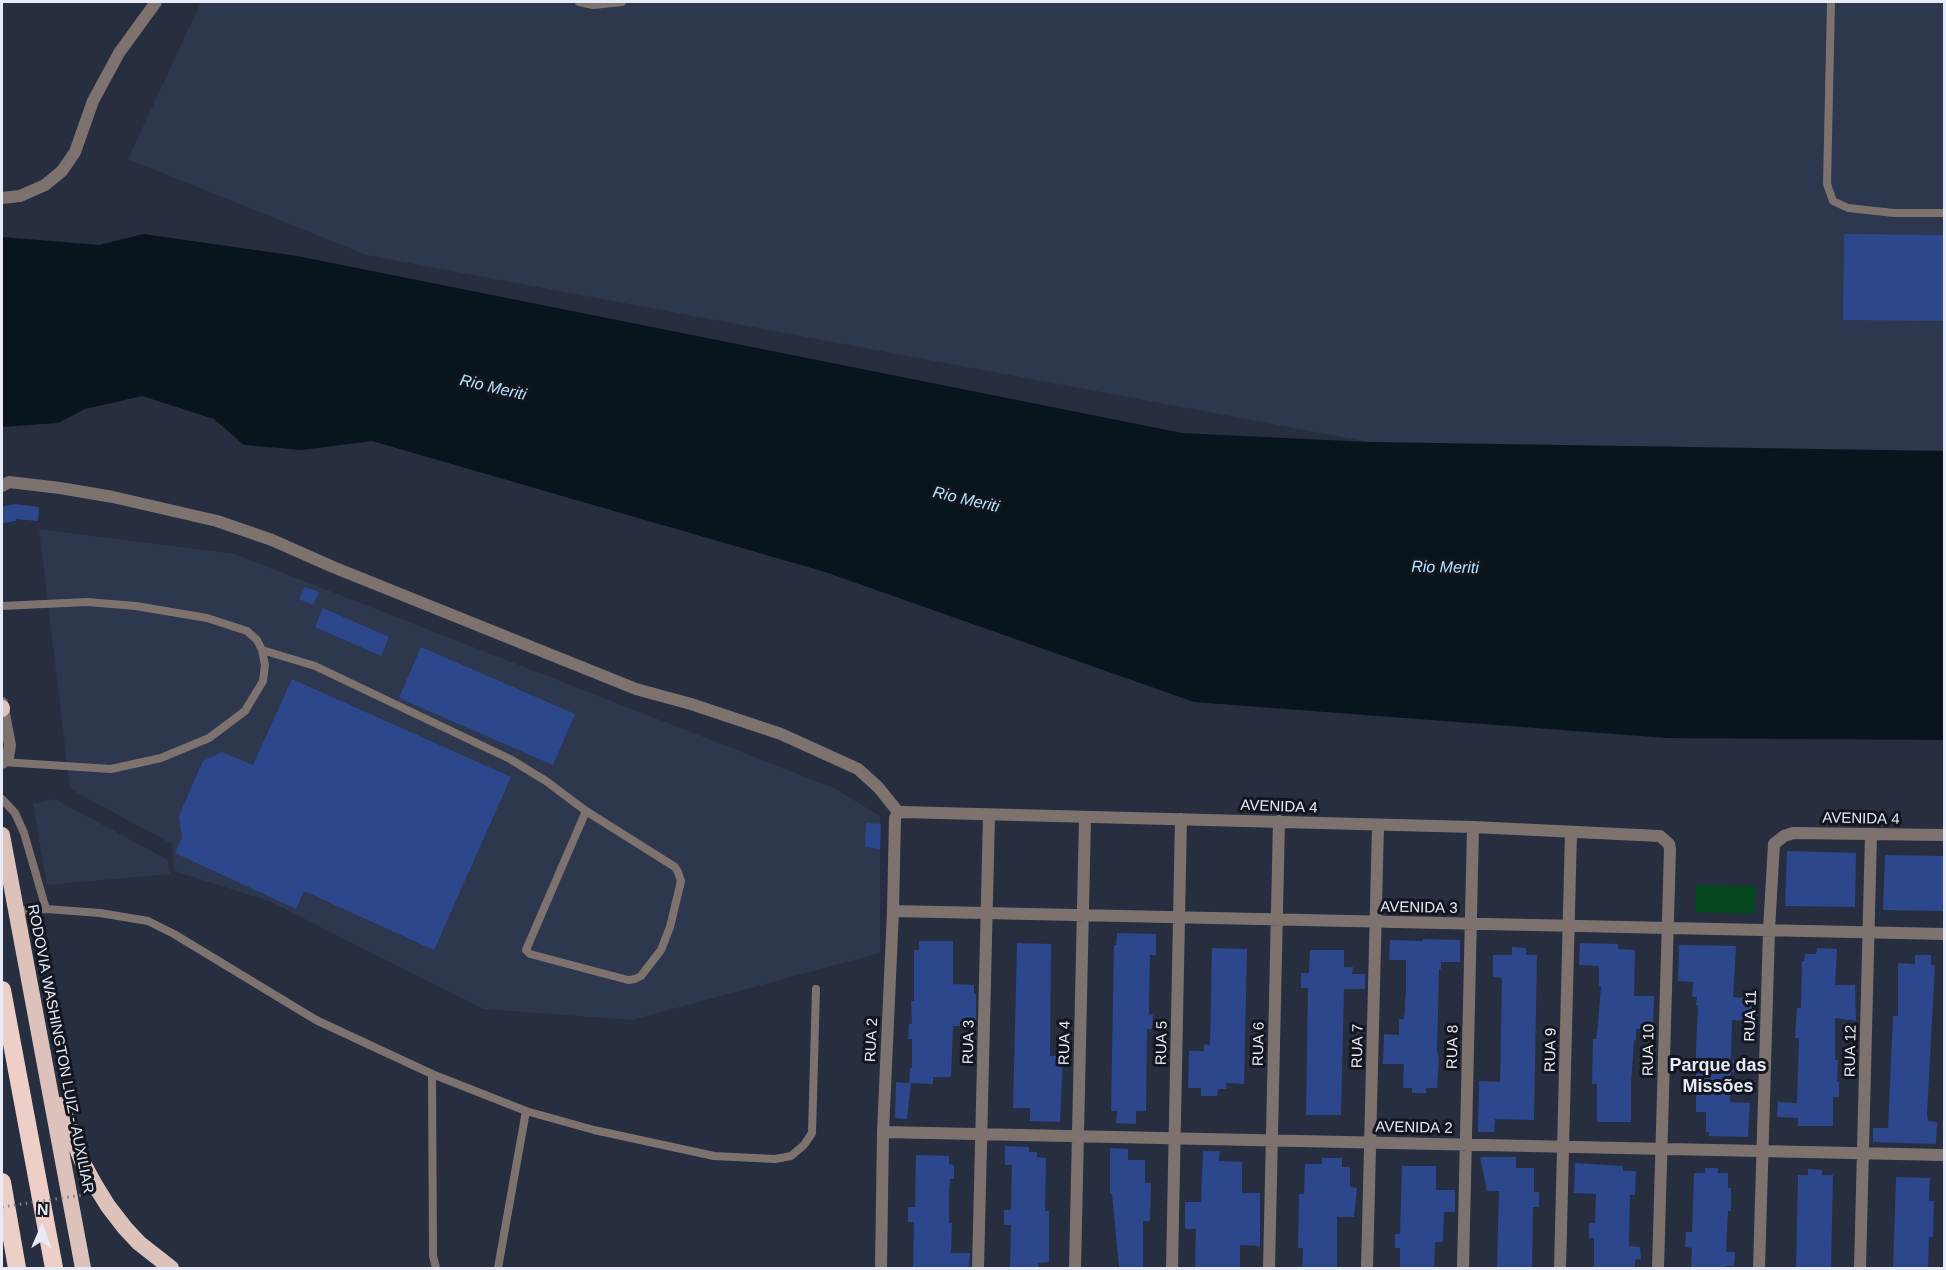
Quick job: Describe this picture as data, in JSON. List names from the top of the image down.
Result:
{
  "streets": {
    "highway": ["RODOVIA WASHINGTON LUIZ - AUXILIAR"],
    "street": [
      "AVENIDA 4",
      "AVENIDA 3",
      "RUA 11",
      "RUA 2",
      "RUA 3",
      "RUA 4",
      "RUA 5",
      "RUA 6",
      "RUA 7",
      "RUA 8",
      "RUA 9",
      "RUA 10",
      "RUA 12",
      "AVENIDA 2"
    ]
  },
  "crossings": [
    ["AVENIDA 4", "RUA 11"],
    ["AVENIDA 4", "RUA 2"],
    ["AVENIDA 4", "RUA 3"],
    ["AVENIDA 4", "RUA 4"],
    ["AVENIDA 4", "RUA 5"],
    ["AVENIDA 4", "RUA 6"],
    ["AVENIDA 4", "RUA 7"],
    ["AVENIDA 4", "RUA 8"],
    ["AVENIDA 4", "RUA 9"],
    ["AVENIDA 4", "RUA 10"],
    ["AVENIDA 4", "RUA 12"],
    ["AVENIDA 3", "RUA 11"],
    ["AVENIDA 3", "RUA 2"],
    ["AVENIDA 3", "RUA 3"],
    ["AVENIDA 3", "RUA 4"],
    ["AVENIDA 3", "RUA 5"],
    ["AVENIDA 3", "RUA 6"],
    ["AVENIDA 3", "RUA 7"],
    ["AVENIDA 3", "RUA 8"],
    ["AVENIDA 3", "RUA 9"],
    ["AVENIDA 3", "RUA 10"],
    ["AVENIDA 3", "RUA 12"],
    ["RUA 11", "AVENIDA 2"],
    ["RUA 2", "AVENIDA 2"],
    ["RUA 3", "AVENIDA 2"],
    ["RUA 4", "AVENIDA 2"],
    ["RUA 5", "AVENIDA 2"],
    ["RUA 6", "AVENIDA 2"],
    ["RUA 7", "AVENIDA 2"],
    ["RUA 8", "AVENIDA 2"],
    ["RUA 9", "AVENIDA 2"],
    ["RUA 10", "AVENIDA 2"],
    ["RUA 12", "AVENIDA 2"]
  ],
  "districts": ["Parque das Missões"],
  "water": ["Rio Meriti"],
  "north": "top"
}
